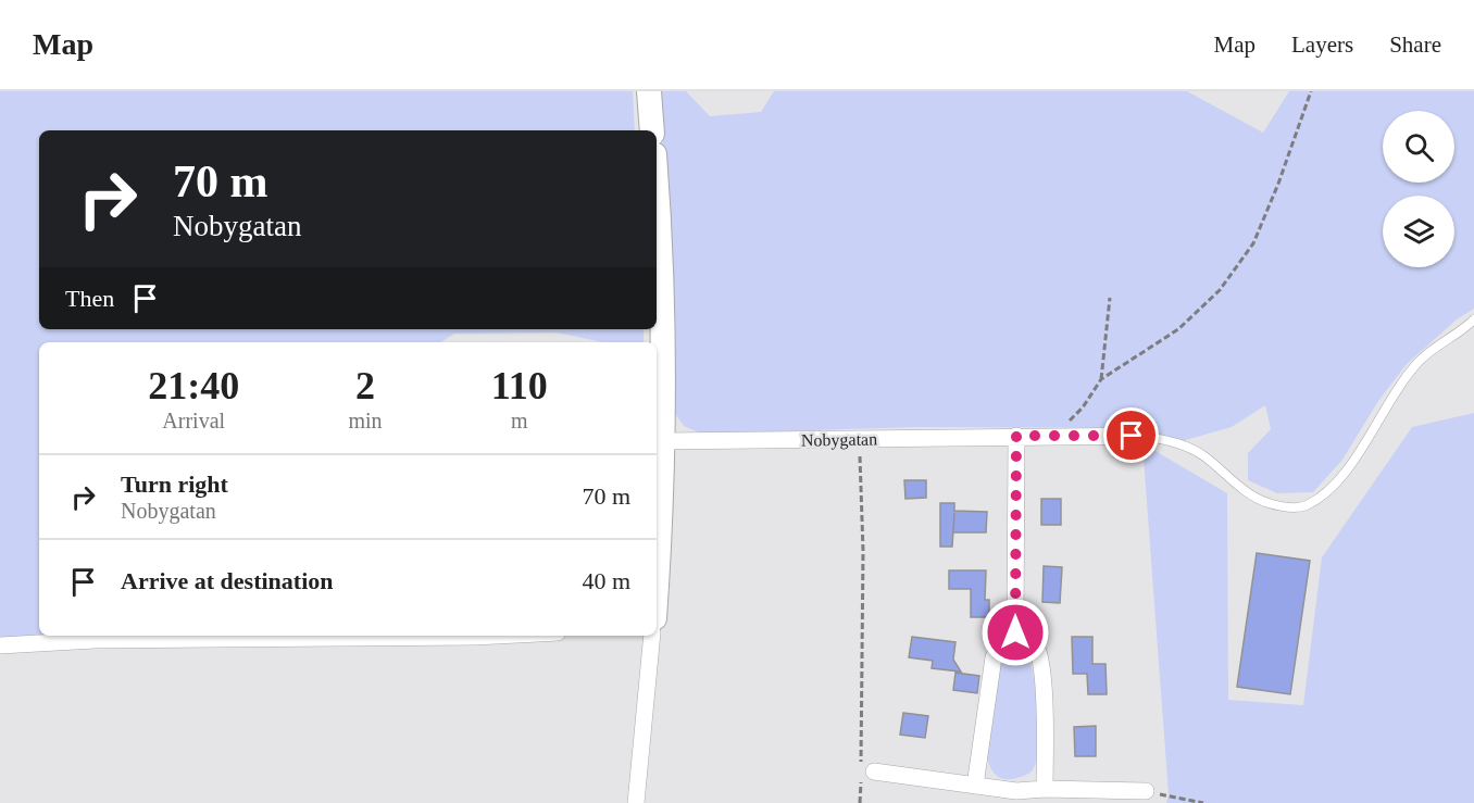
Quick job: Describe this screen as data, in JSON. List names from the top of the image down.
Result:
{
  "streets": {
    "street": ["Nobygatan"]
  },
  "page": {
    "header": "Map",
    "nav": ["Map", "Layers", "Share"],
    "turn": ["70 m", "Nobygatan"],
    "then": "Then",
    "eta": [
      "21:40",
      "Arrival",
      "2",
      "min",
      "110",
      "m"
    ],
    "list": [
      {
        "name": "Turn right",
        "note": "Nobygatan",
        "value": "70 m"
      },
      {
        "name": "Arrive at destination",
        "value": "40 m"
      }
    ]
  }
}
